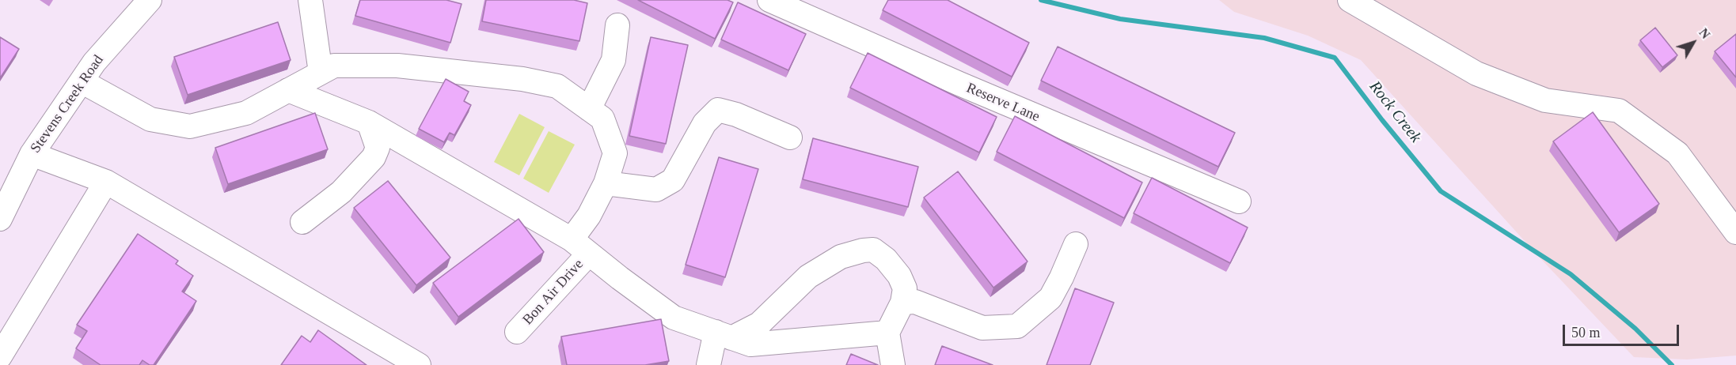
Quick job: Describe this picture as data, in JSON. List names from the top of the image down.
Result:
{
  "streets": {
    "street": ["Reserve Lane", "Stevens Creek Road", "Bon Air Drive"]
  },
  "crossings": [
    ["Stevens Creek Road", "Bon Air Drive"]
  ],
  "water": ["Rock Creek"],
  "scale_bar": "50 m",
  "north": "top right"
}
